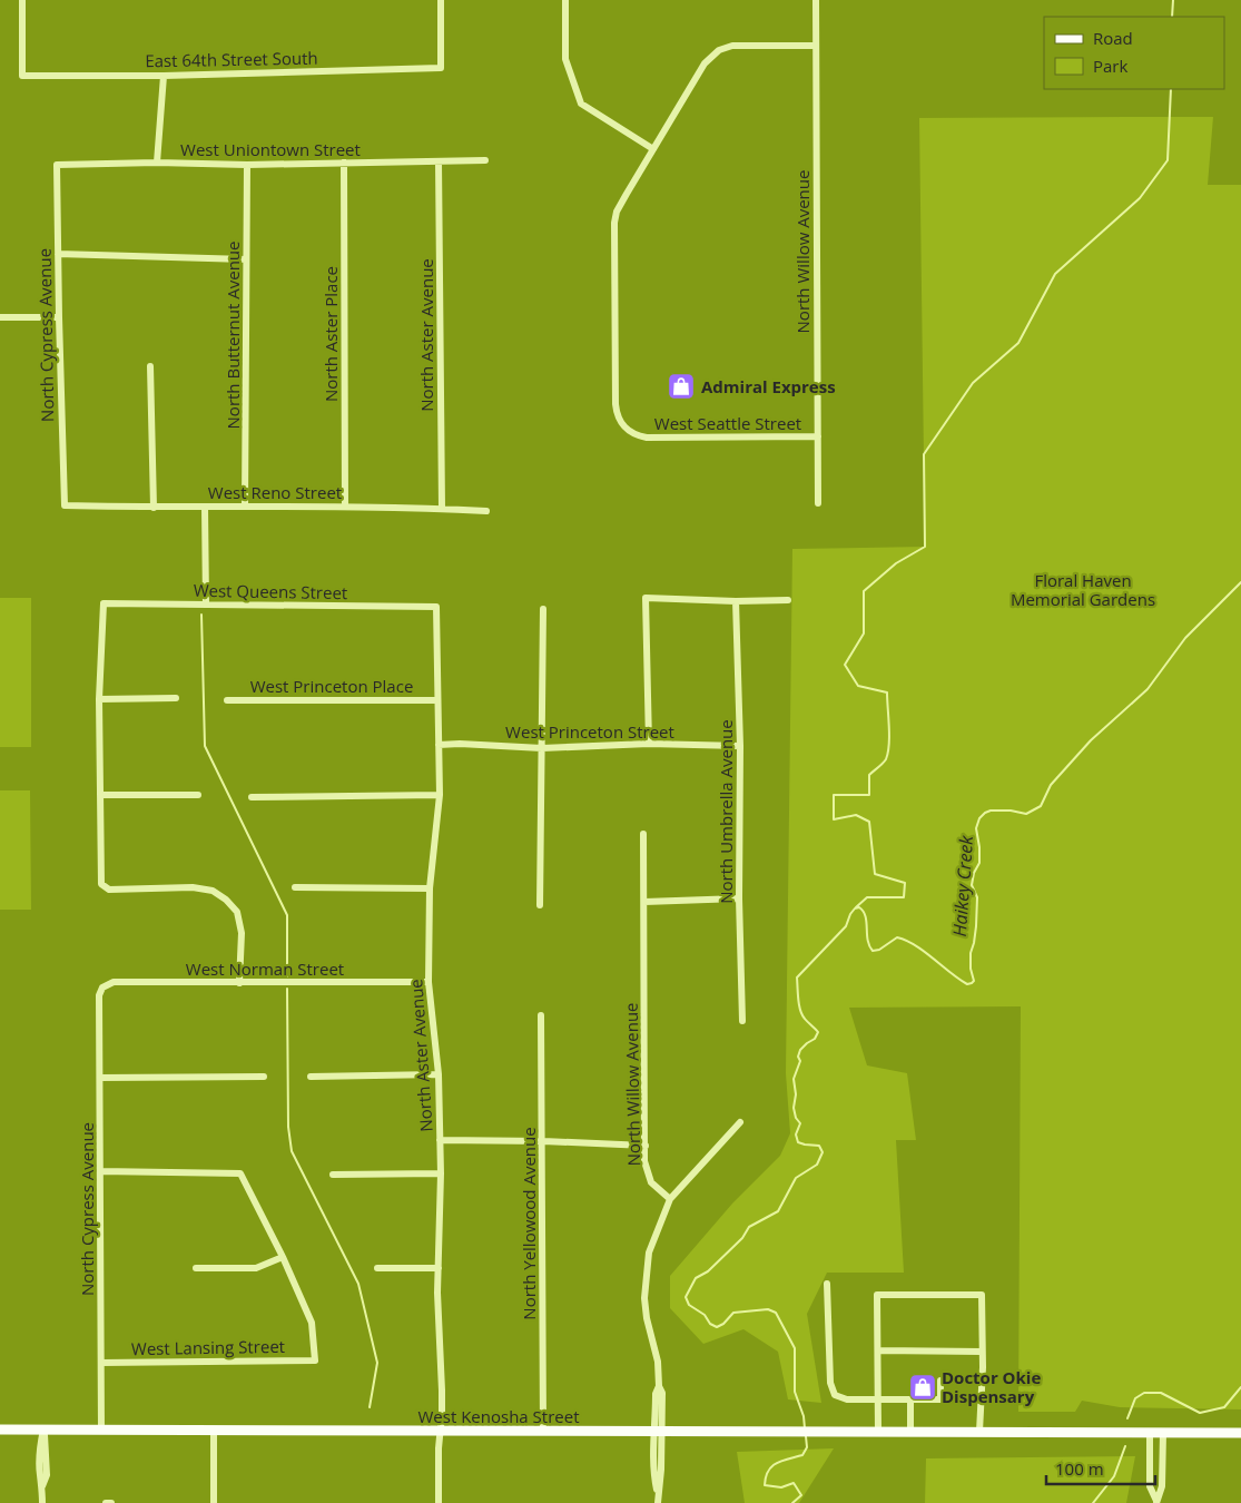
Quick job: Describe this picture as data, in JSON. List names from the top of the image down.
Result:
{
  "streets": {
    "main road": ["West Kenosha Street"],
    "street": [
      "East 64th Street South",
      "West Uniontown Street",
      "North Willow Avenue",
      "North Aster Place",
      "North Cypress Avenue",
      "North Butternut Avenue",
      "North Aster Avenue",
      "West Seattle Street",
      "West Reno Street",
      "West Queens Street",
      "West Princeton Place",
      "West Princeton Street",
      "North Umbrella Avenue",
      "West Norman Street",
      "North Yellowood Avenue",
      "West Lansing Street"
    ]
  },
  "crossings": [
    ["West Uniontown Street", "North Aster Place"],
    ["West Uniontown Street", "North Cypress Avenue"],
    ["West Uniontown Street", "North Butternut Avenue"],
    ["West Uniontown Street", "North Aster Avenue"],
    ["North Willow Avenue", "West Seattle Street"],
    ["North Aster Place", "West Reno Street"],
    ["North Cypress Avenue", "West Reno Street"],
    ["North Cypress Avenue", "West Norman Street"],
    ["North Cypress Avenue", "West Lansing Street"],
    ["North Cypress Avenue", "West Kenosha Street"],
    ["North Butternut Avenue", "West Reno Street"],
    ["North Aster Avenue", "West Reno Street"],
    ["North Aster Avenue", "West Queens Street"],
    ["North Aster Avenue", "West Princeton Place"],
    ["North Aster Avenue", "West Princeton Street"],
    ["North Aster Avenue", "West Norman Street"],
    ["North Aster Avenue", "West Kenosha Street"],
    ["West Princeton Street", "North Umbrella Avenue"],
    ["North Yellowood Avenue", "West Kenosha Street"]
  ],
  "water": ["Haikey Creek"],
  "parks": ["Floral Haven Memorial Gardens"],
  "places": {
    "shop": ["Admiral Express", "Doctor Okie Dispensary"]
  },
  "legend": ["Road", "Park"],
  "scale_bar": "100 m"
}
